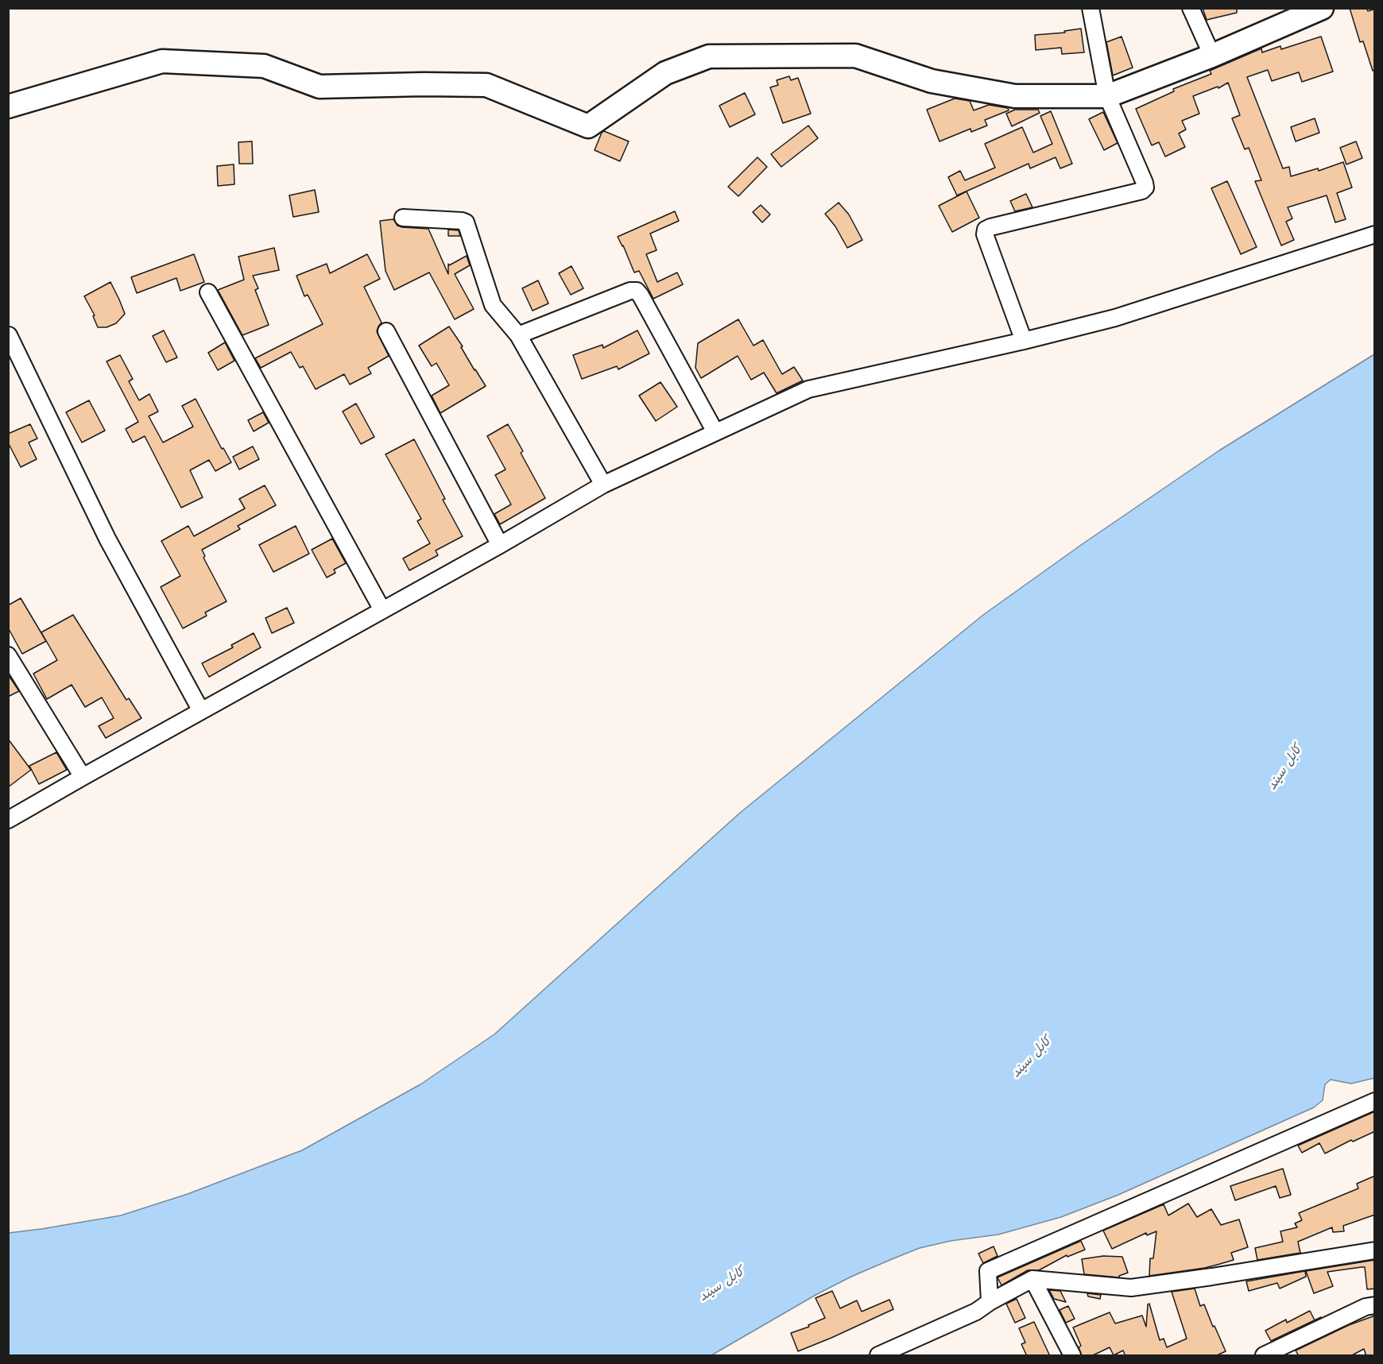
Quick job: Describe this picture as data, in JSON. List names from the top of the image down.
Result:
{
  "water": ["کابل سيند"]
}
